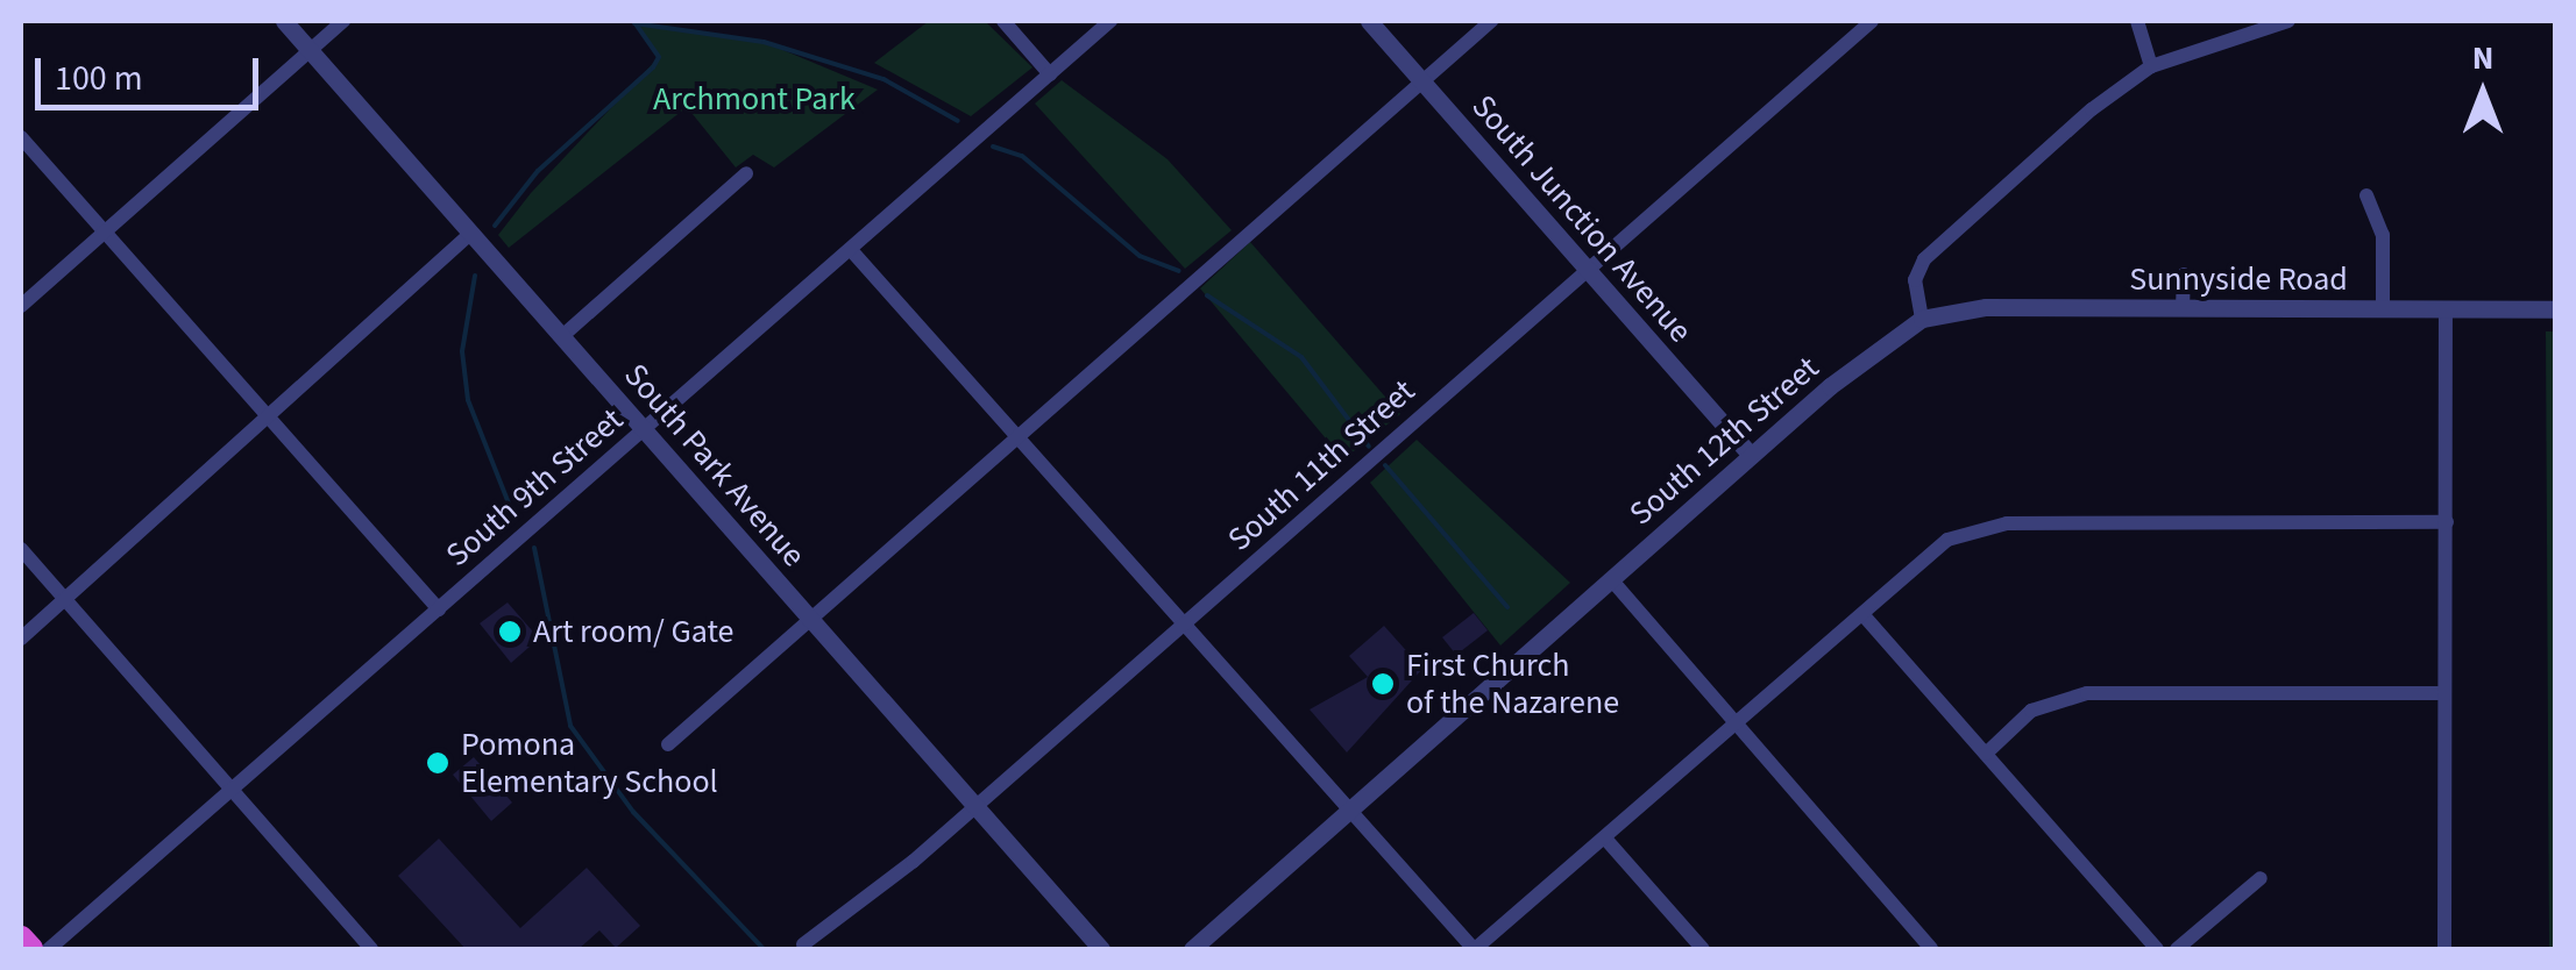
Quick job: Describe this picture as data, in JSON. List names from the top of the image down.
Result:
{
  "streets": {
    "street": [
      "South Junction Avenue",
      "Sunnyside Road",
      "South 12th Street",
      "South Park Avenue",
      "South 11th Street",
      "South 9th Street"
    ]
  },
  "crossings": [
    ["South Junction Avenue", "South 12th Street"],
    ["South Junction Avenue", "South 11th Street"],
    ["Sunnyside Road", "South 12th Street"],
    ["South Park Avenue", "South 11th Street"],
    ["South Park Avenue", "South 9th Street"]
  ],
  "parks": ["Archmont Park"],
  "places": ["Art room/ Gate", "First Church of the Nazarene", "Pomona Elementary School"],
  "scale_bar": "100 m",
  "north": "top"
}
